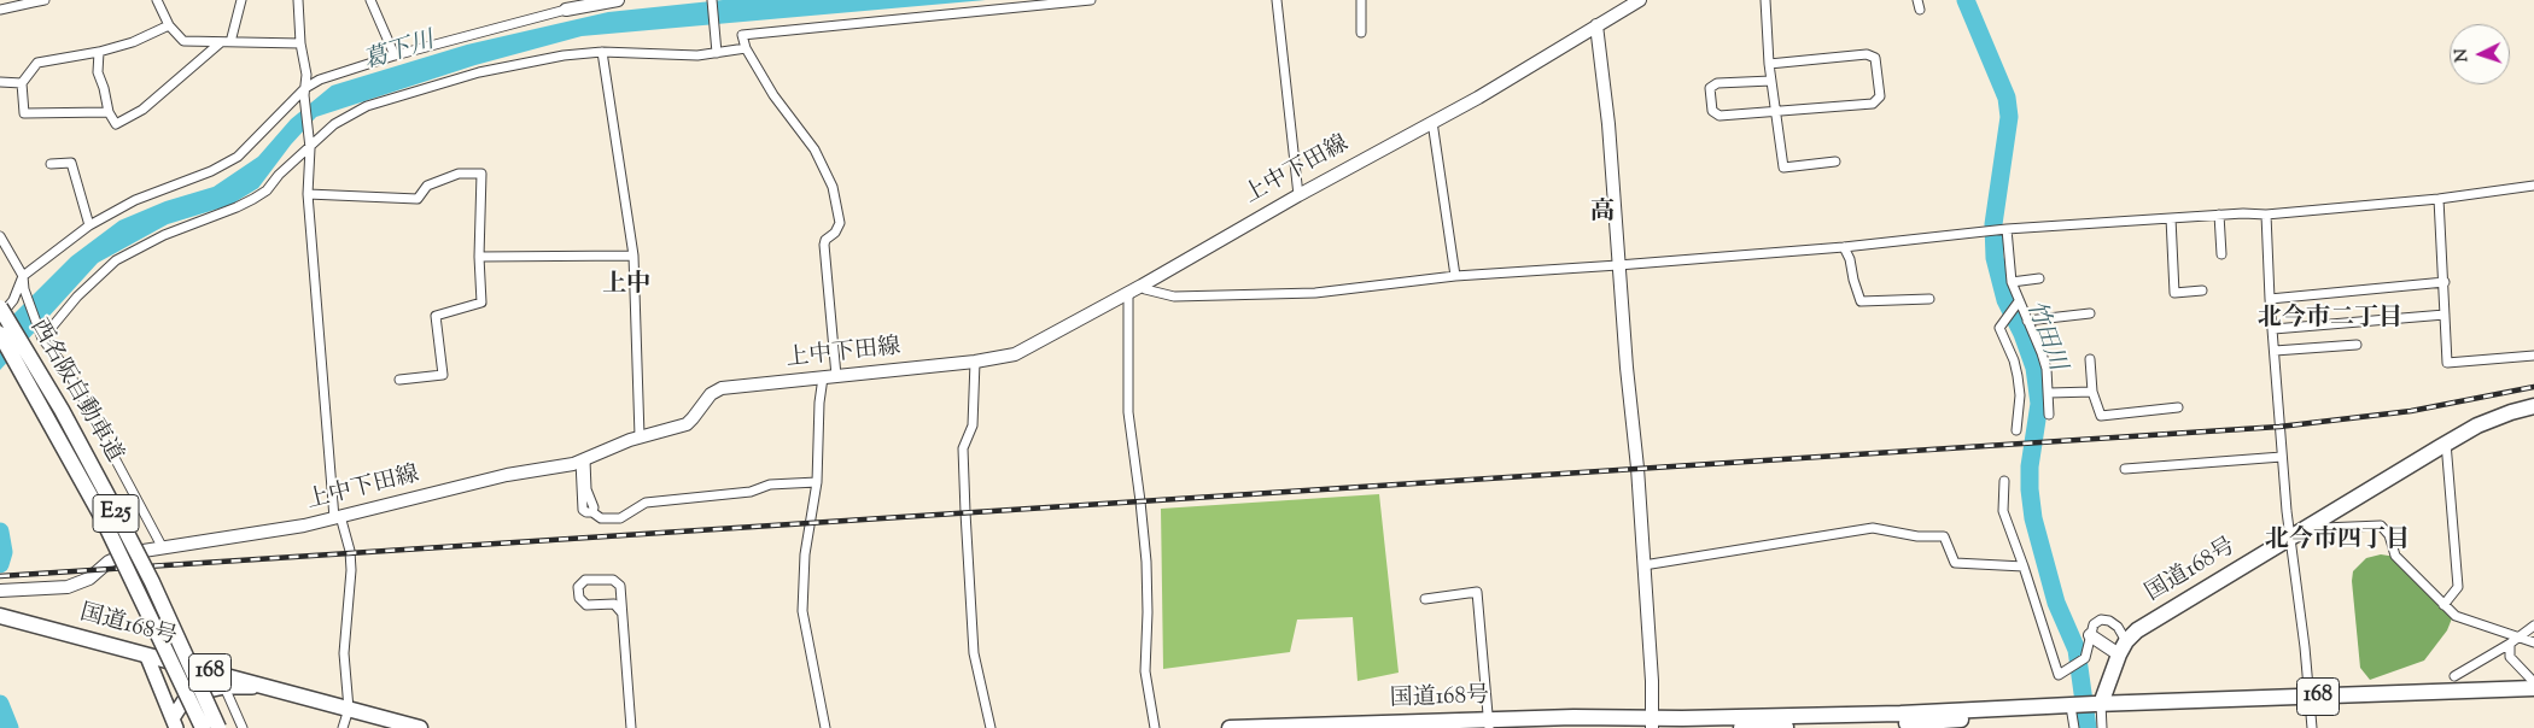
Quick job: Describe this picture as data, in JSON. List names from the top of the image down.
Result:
{
  "streets": {
    "highway": [
      "西名阪自動車道",
      "E25",
      "国道168号",
      "168"
    ],
    "main road": ["上中下田線"]
  },
  "crossings": [
    ["国道168号", "168"]
  ],
  "districts": [
    "高",
    "上中",
    "北今市二丁目",
    "北今市四丁目"
  ],
  "water": ["葛下川", "竹田川"],
  "north": "left"
}
